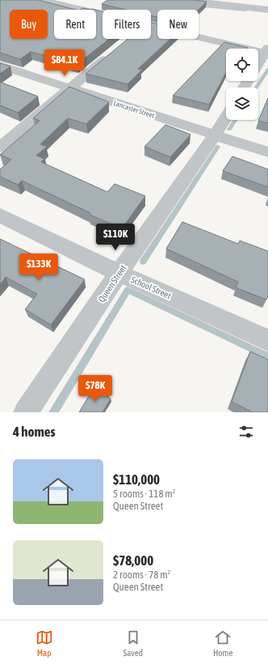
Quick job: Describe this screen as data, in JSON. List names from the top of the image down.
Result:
{
  "streets": {
    "street": ["Lancaster Street", "Queen Street", "School Street"]
  },
  "crossings": [
    ["Lancaster Street", "Queen Street"],
    ["Queen Street", "School Street"]
  ],
  "page": {
    "chip": [
      "Buy",
      "Rent",
      "Filters",
      "New"
    ],
    "price": [
      "$84.1K",
      "$110K",
      "$133K",
      "$78K"
    ],
    "heading": "4 homes",
    "list": [
      {
        "name": "$110,000",
        "note": "5 rooms · 118 m² · Queen Street"
      },
      {
        "name": "$78,000",
        "note": "2 rooms · 78 m² · Queen Street"
      }
    ],
    "tabs": ["Map", "Saved", "Home"]
  }
}
